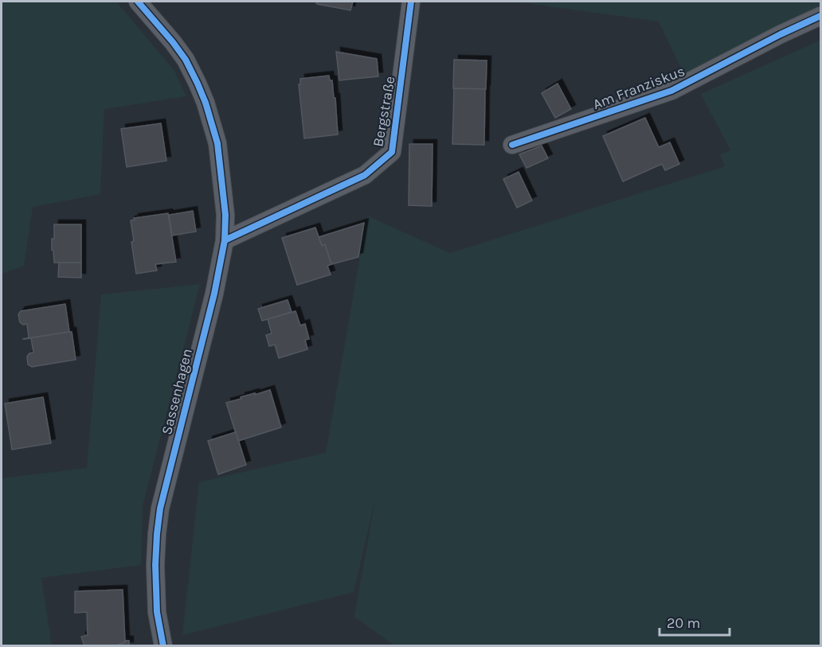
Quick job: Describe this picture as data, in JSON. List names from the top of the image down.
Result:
{
  "streets": {
    "street": ["Am Franziskus", "Bergstraße", "Sassenhagen"]
  },
  "crossings": [
    ["Bergstraße", "Sassenhagen"]
  ],
  "scale_bar": "20 m"
}
